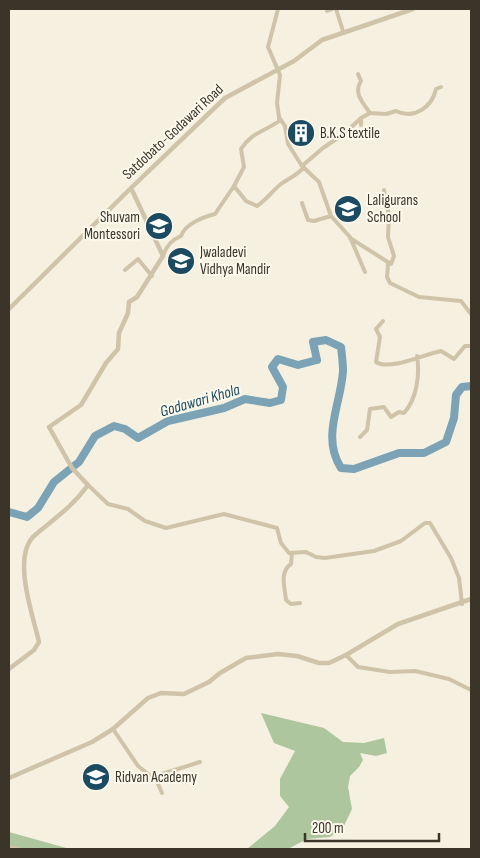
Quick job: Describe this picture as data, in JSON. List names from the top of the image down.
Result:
{
  "streets": {
    "street": ["Satdobato-Godawari Road"]
  },
  "water": ["Godawari Khola"],
  "places": {
    "building": ["B.K.S textile"],
    "school or university": [
      "Laligurans School",
      "Shuvam Montessori",
      "Jwaladevi Vidhya Mandir",
      "Ridvan Academy"
    ]
  },
  "scale_bar": "200 m"
}
